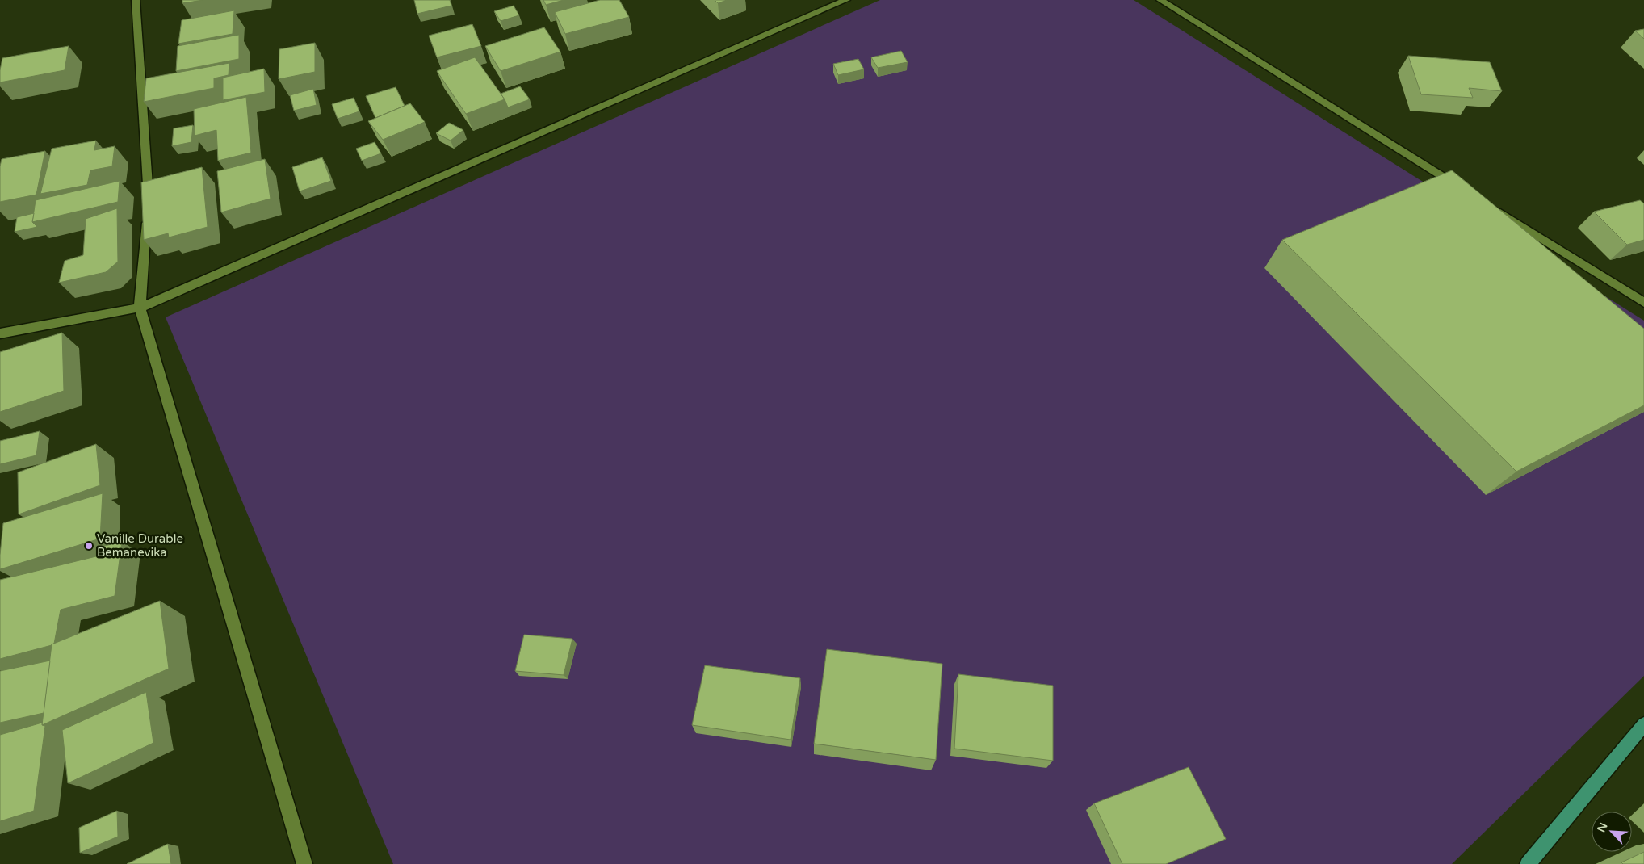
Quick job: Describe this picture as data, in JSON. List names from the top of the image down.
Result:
{
  "places": ["Vanille Durable Bemanevika"],
  "north": "top left"
}
